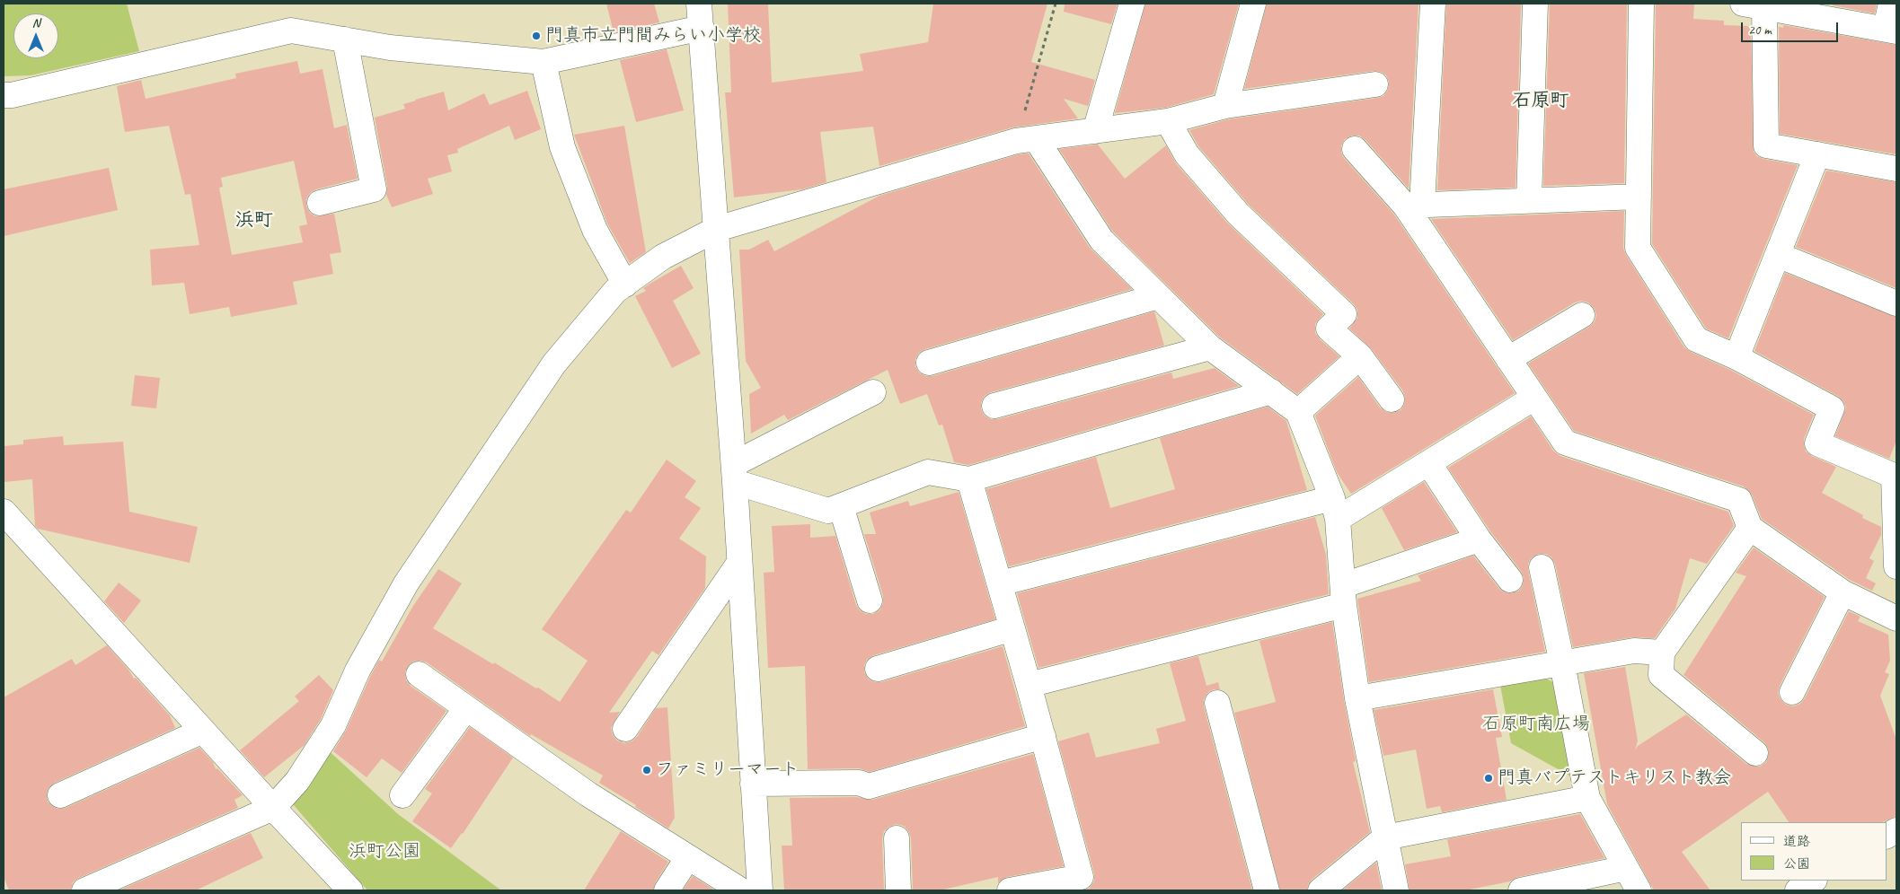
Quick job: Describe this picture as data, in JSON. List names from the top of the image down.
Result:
{
  "districts": ["石原町", "浜町"],
  "parks": ["石原町南広場", "浜町公園"],
  "places": ["門真市立門間みらい小学校", "ファミリーマート", "門真バプテストキリスト教会"],
  "legend": ["道路", "公園"],
  "scale_bar": "20 m",
  "north": "top"
}
